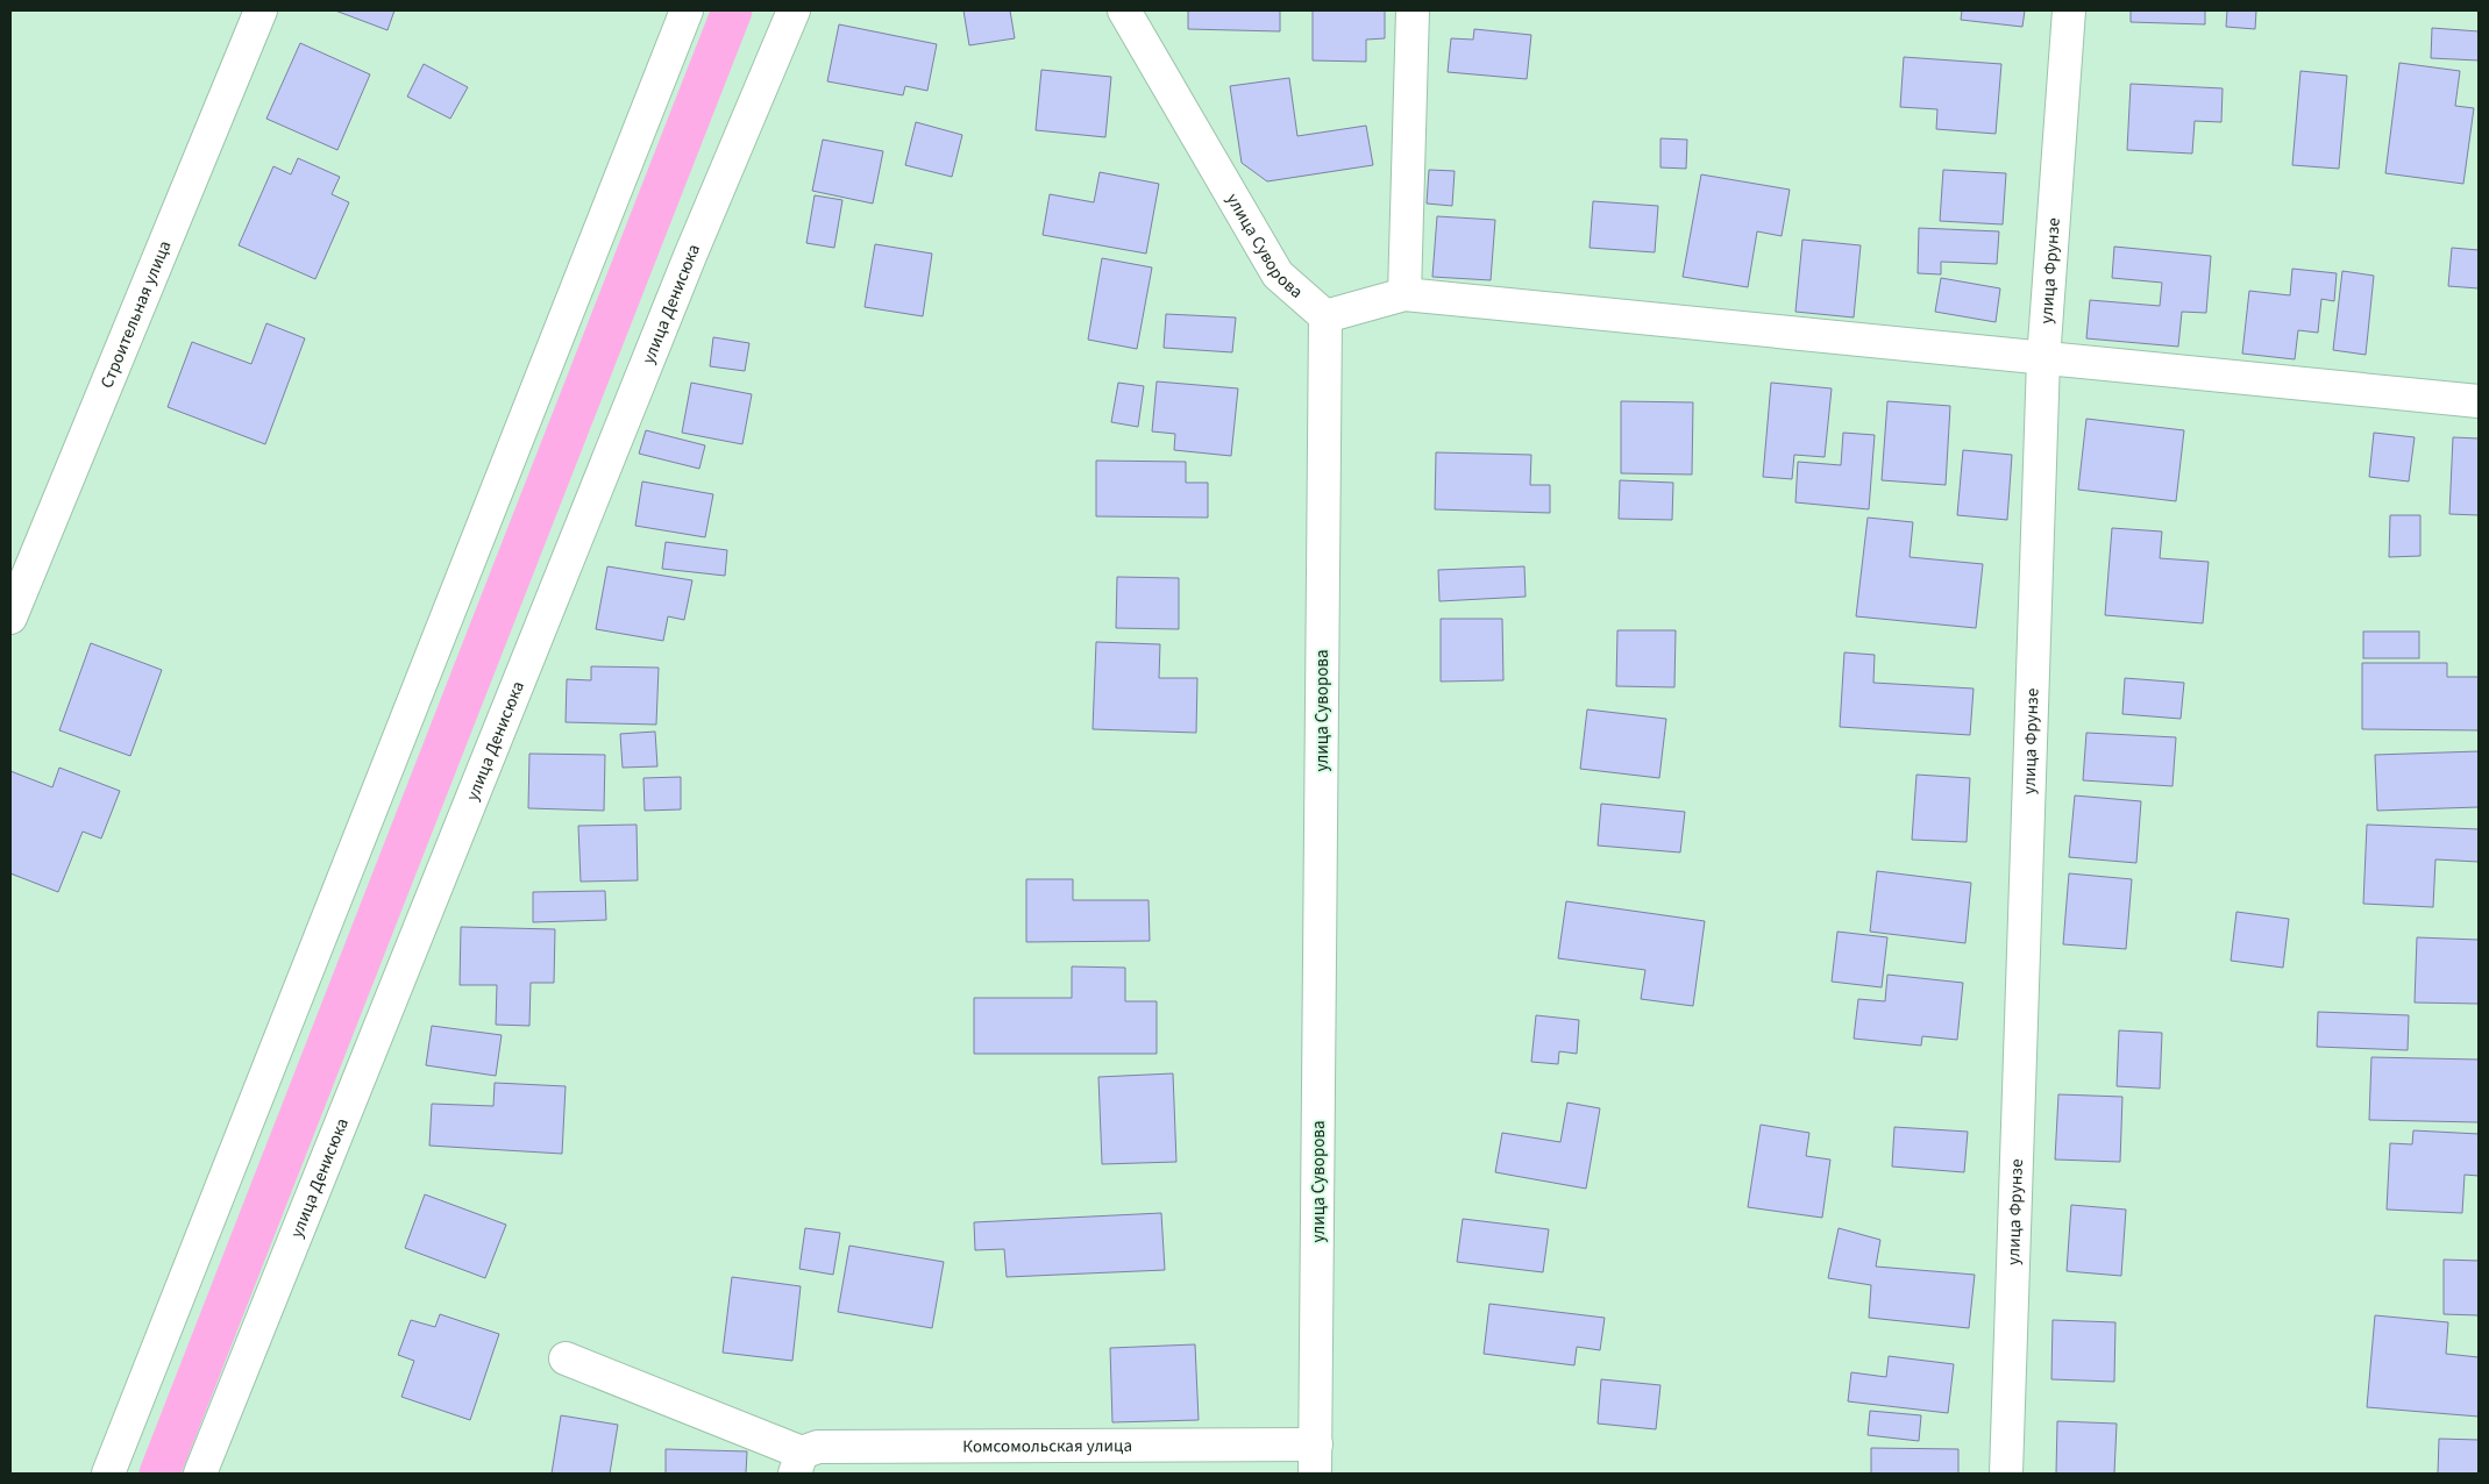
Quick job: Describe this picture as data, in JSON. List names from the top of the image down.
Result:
{
  "streets": {
    "street": [
      "улица Суворова",
      "улица Фрунзе",
      "улица Денисюка",
      "Строительная улица",
      "Комсомольская улица"
    ]
  },
  "crossings": [
    ["улица Суворова", "Комсомольская улица"]
  ]
}
